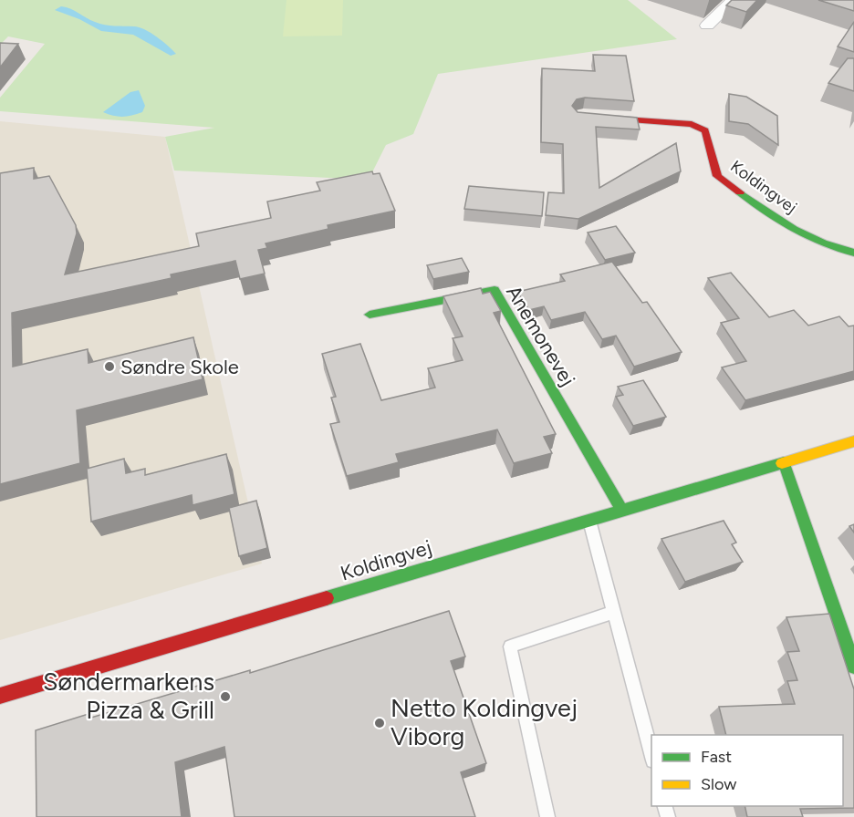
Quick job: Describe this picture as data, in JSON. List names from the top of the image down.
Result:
{
  "streets": {
    "street": ["Koldingvej", "Anemonevej"]
  },
  "crossings": [
    ["Koldingvej", "Anemonevej"]
  ],
  "places": ["Søndre Skole", "Søndermarkens Pizza & Grill", "Netto Koldingvej Viborg"],
  "legend": ["Fast", "Slow"]
}
